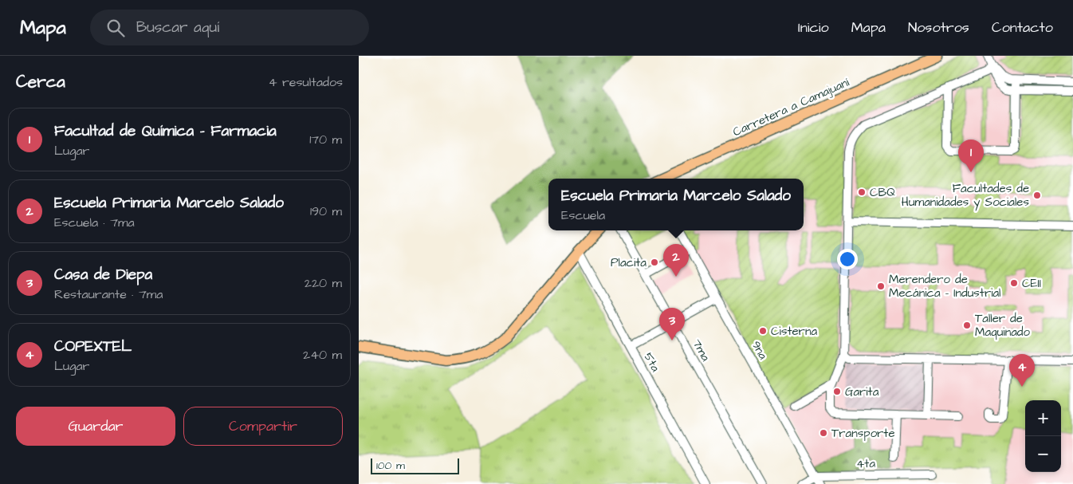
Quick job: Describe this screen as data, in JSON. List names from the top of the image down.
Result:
{
  "streets": {
    "main road": ["Carretera a Camajuaní"],
    "street": [
      "7ma",
      "9na",
      "5ta",
      "4ta"
    ]
  },
  "crossings": [
    ["9na", "4ta"]
  ],
  "places": [
    "CBQ",
    "Facultades de Humanidades y Sociales",
    "Placita",
    "CEII",
    "Merendero de Mecánica - Industrial",
    "Taller de Maquinado",
    "Cisterna",
    "Garita",
    "Transporte"
  ],
  "scale_bar": "100 m",
  "page": {
    "header": "Mapa",
    "search": "Buscar aquí",
    "nav": [
      "Inicio",
      "Mapa",
      "Nosotros",
      "Contacto"
    ],
    "heading": ["Cerca", "4 resultados"],
    "list": [
      {
        "mark": "1",
        "name": "Facultad de Química - Farmacia",
        "note": "Lugar",
        "value": "170 m"
      },
      {
        "mark": "2",
        "name": "Escuela Primaria Marcelo Salado",
        "note": "Escuela · 7ma",
        "value": "190 m"
      },
      {
        "mark": "3",
        "name": "Casa de Diepa",
        "note": "Restaurante · 7ma",
        "value": "220 m"
      },
      {
        "mark": "4",
        "name": "COPEXTEL",
        "note": "Lugar",
        "value": "240 m"
      }
    ],
    "pins": [
      "1",
      "2",
      "3",
      "4"
    ],
    "popup": ["Escuela Primaria Marcelo Salado", "Escuela"],
    "buttons": ["Guardar", "Compartir"],
    "map_buttons": ["+", "−"],
    "scale": "100 m"
  }
}
